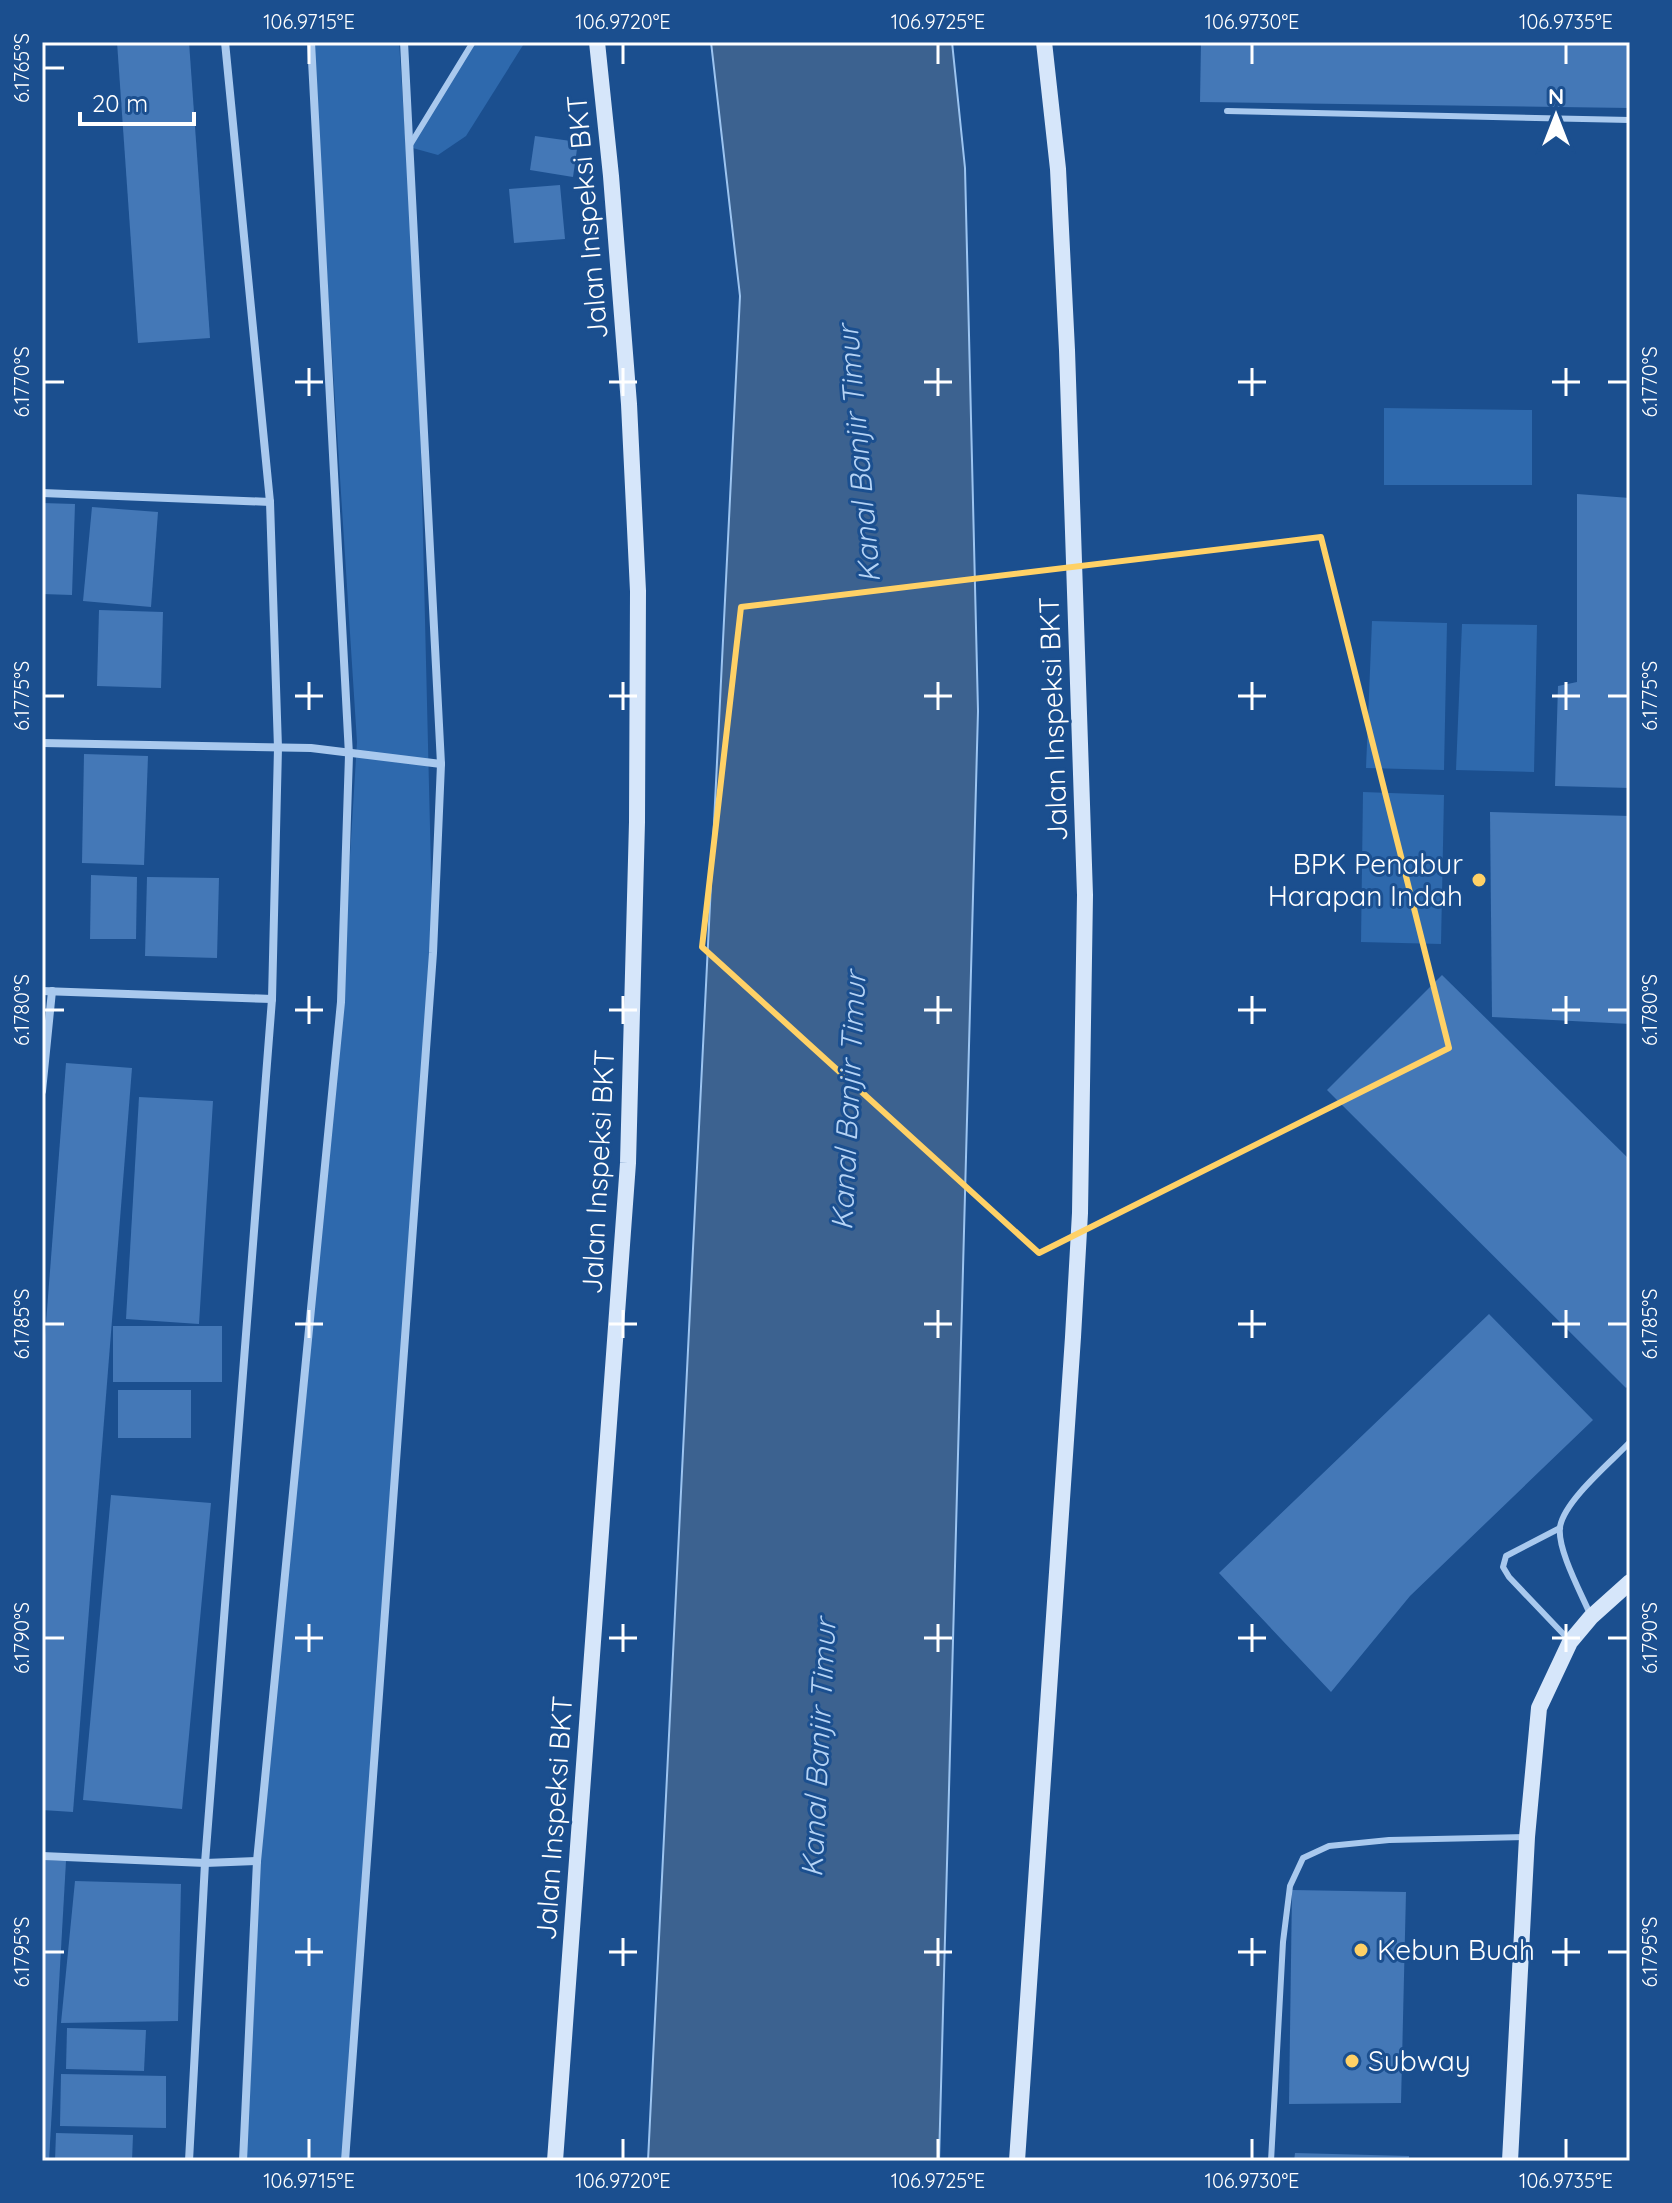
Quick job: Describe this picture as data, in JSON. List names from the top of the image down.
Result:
{
  "streets": {
    "street": ["Jalan Inspeksi BKT"]
  },
  "water": ["Kanal Banjir Timur"],
  "places": ["BPK Penabur Harapan Indah", "Kebun Buah", "Subway"],
  "scale_bar": "20 m",
  "north": "top",
  "coordinates": [
    "106.9715°E",
    "106.9720°E",
    "106.9725°E",
    "106.9730°E",
    "106.9735°E",
    "6.1765°S",
    "6.1770°S",
    "6.1775°S",
    "6.1780°S",
    "6.1785°S",
    "6.1790°S",
    "6.1795°S"
  ]
}
